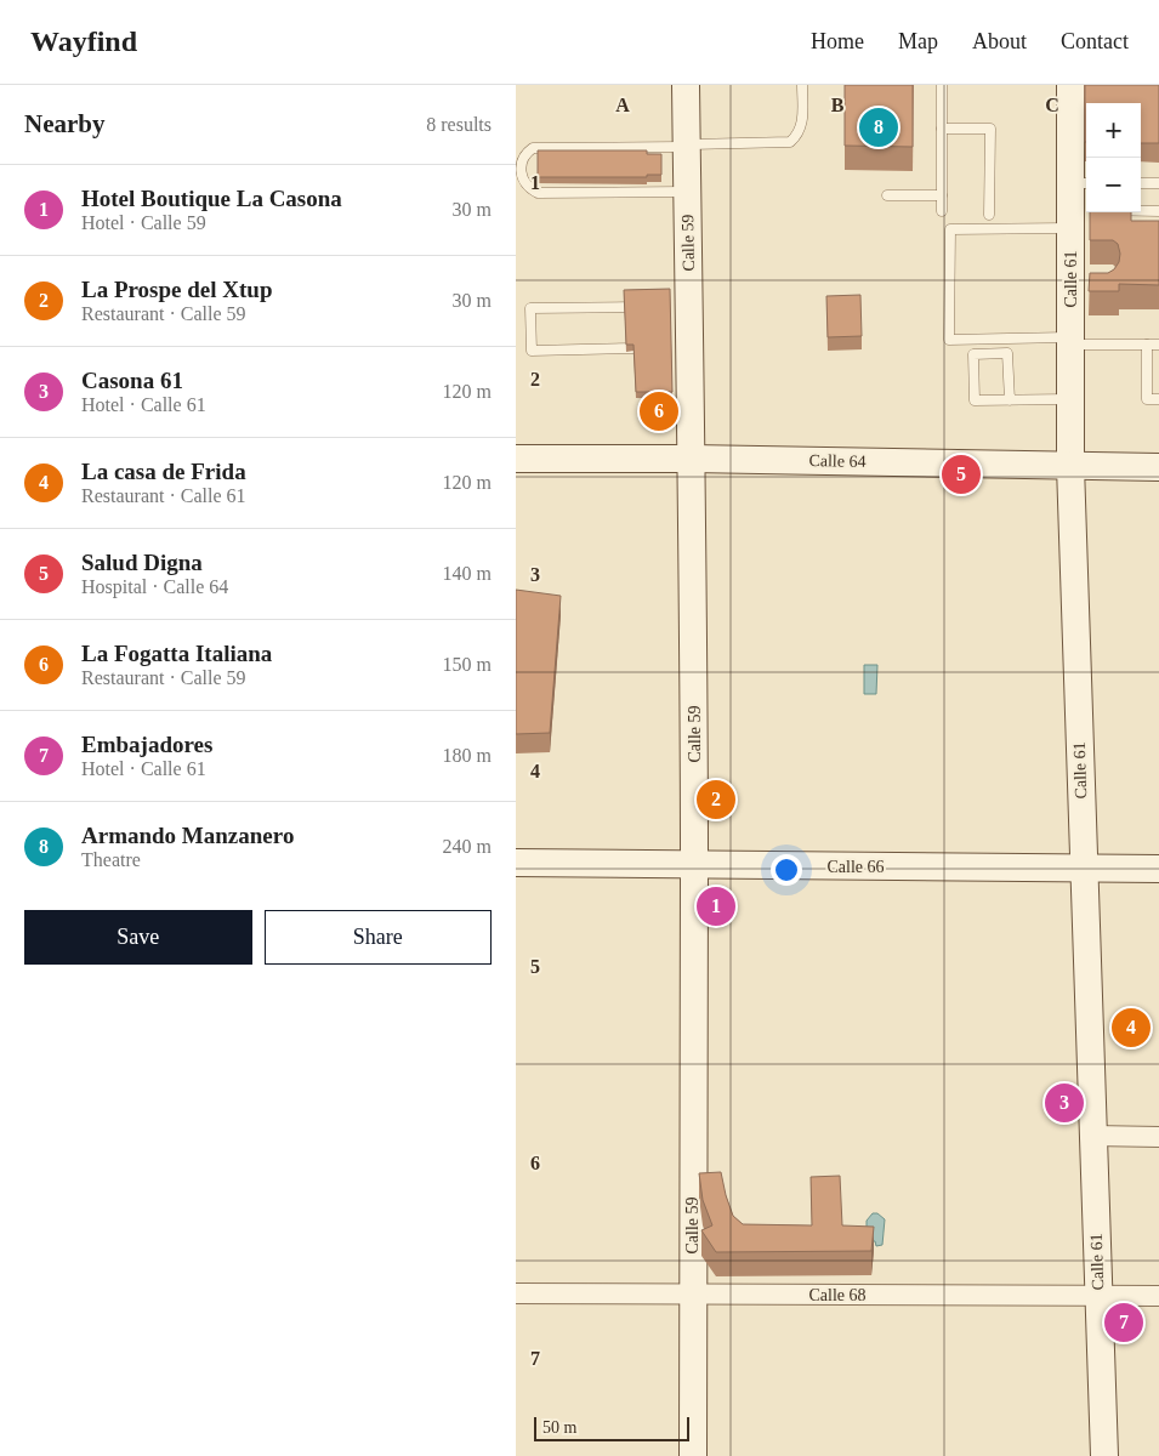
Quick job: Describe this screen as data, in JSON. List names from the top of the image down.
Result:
{
  "streets": {
    "street": [
      "Calle 59",
      "Calle 61",
      "Calle 64",
      "Calle 66",
      "Calle 68"
    ]
  },
  "crossings": [
    ["Calle 59", "Calle 64"],
    ["Calle 59", "Calle 66"],
    ["Calle 59", "Calle 68"],
    ["Calle 61", "Calle 64"],
    ["Calle 61", "Calle 66"],
    ["Calle 61", "Calle 68"]
  ],
  "scale_bar": "50 m",
  "page": {
    "header": "Wayfind",
    "nav": [
      "Home",
      "Map",
      "About",
      "Contact"
    ],
    "heading": ["Nearby", "8 results"],
    "map_buttons": ["+", "−"],
    "pins": [
      "8",
      "6",
      "5",
      "2",
      "1",
      "4",
      "3",
      "7"
    ],
    "list": [
      {
        "mark": "1",
        "name": "Hotel Boutique La Casona",
        "note": "Hotel · Calle 59",
        "value": "30 m"
      },
      {
        "mark": "2",
        "name": "La Prospe del Xtup",
        "note": "Restaurant · Calle 59",
        "value": "30 m"
      },
      {
        "mark": "3",
        "name": "Casona 61",
        "note": "Hotel · Calle 61",
        "value": "120 m"
      },
      {
        "mark": "4",
        "name": "La casa de Frida",
        "note": "Restaurant · Calle 61",
        "value": "120 m"
      },
      {
        "mark": "5",
        "name": "Salud Digna",
        "note": "Hospital · Calle 64",
        "value": "140 m"
      },
      {
        "mark": "6",
        "name": "La Fogatta Italiana",
        "note": "Restaurant · Calle 59",
        "value": "150 m"
      },
      {
        "mark": "7",
        "name": "Embajadores",
        "note": "Hotel · Calle 61",
        "value": "180 m"
      },
      {
        "mark": "8",
        "name": "Armando Manzanero",
        "note": "Theatre",
        "value": "240 m"
      }
    ],
    "buttons": ["Save", "Share"],
    "scale": "50 m"
  },
  "grid": {
    "columns": ["A", "B", "C"],
    "rows": [
      "1",
      "2",
      "3",
      "4",
      "5",
      "6",
      "7"
    ]
  }
}
